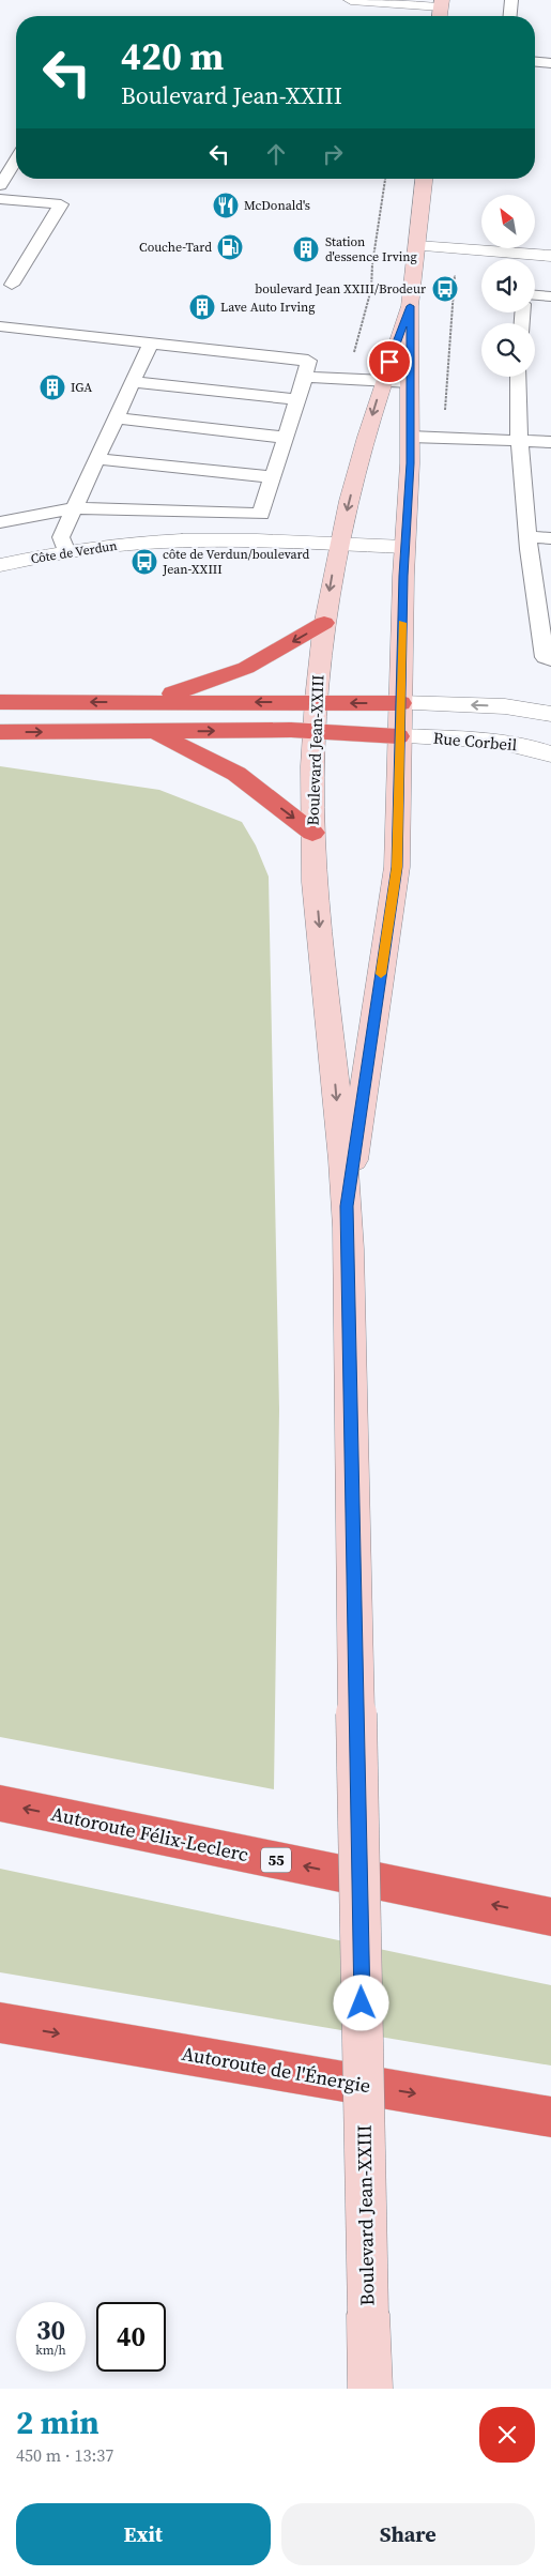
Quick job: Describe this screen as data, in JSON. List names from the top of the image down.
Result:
{
  "streets": {
    "highway": ["Autoroute Félix-Leclerc", "55", "Autoroute de l'Énergie"],
    "street": ["Côte de Verdun", "Rue Corbeil", "Boulevard Jean-XXIII"]
  },
  "crossings": [
    ["Côte de Verdun", "Boulevard Jean-XXIII"],
    ["Rue Corbeil", "Boulevard Jean-XXIII"]
  ],
  "one_way": ["Autoroute Félix-Leclerc", "Autoroute de l'Énergie"],
  "places": {
    "restaurant": ["McDonald's"],
    "fuel station": ["Couche-Tard"],
    "building": ["Station d'essence Irving", "Lave Auto Irving", "IGA"],
    "bus stop": ["boulevard Jean XXIII/Brodeur", "côte de Verdun/boulevard Jean-XXIII"]
  },
  "north": "top left",
  "page": {
    "turn": ["420 m", "Boulevard Jean-XXIII"],
    "speed": "30 km/h",
    "limit": "40",
    "heading": ["2 min", "450 m · 13:37"],
    "buttons": ["Exit", "Share"]
  }
}
